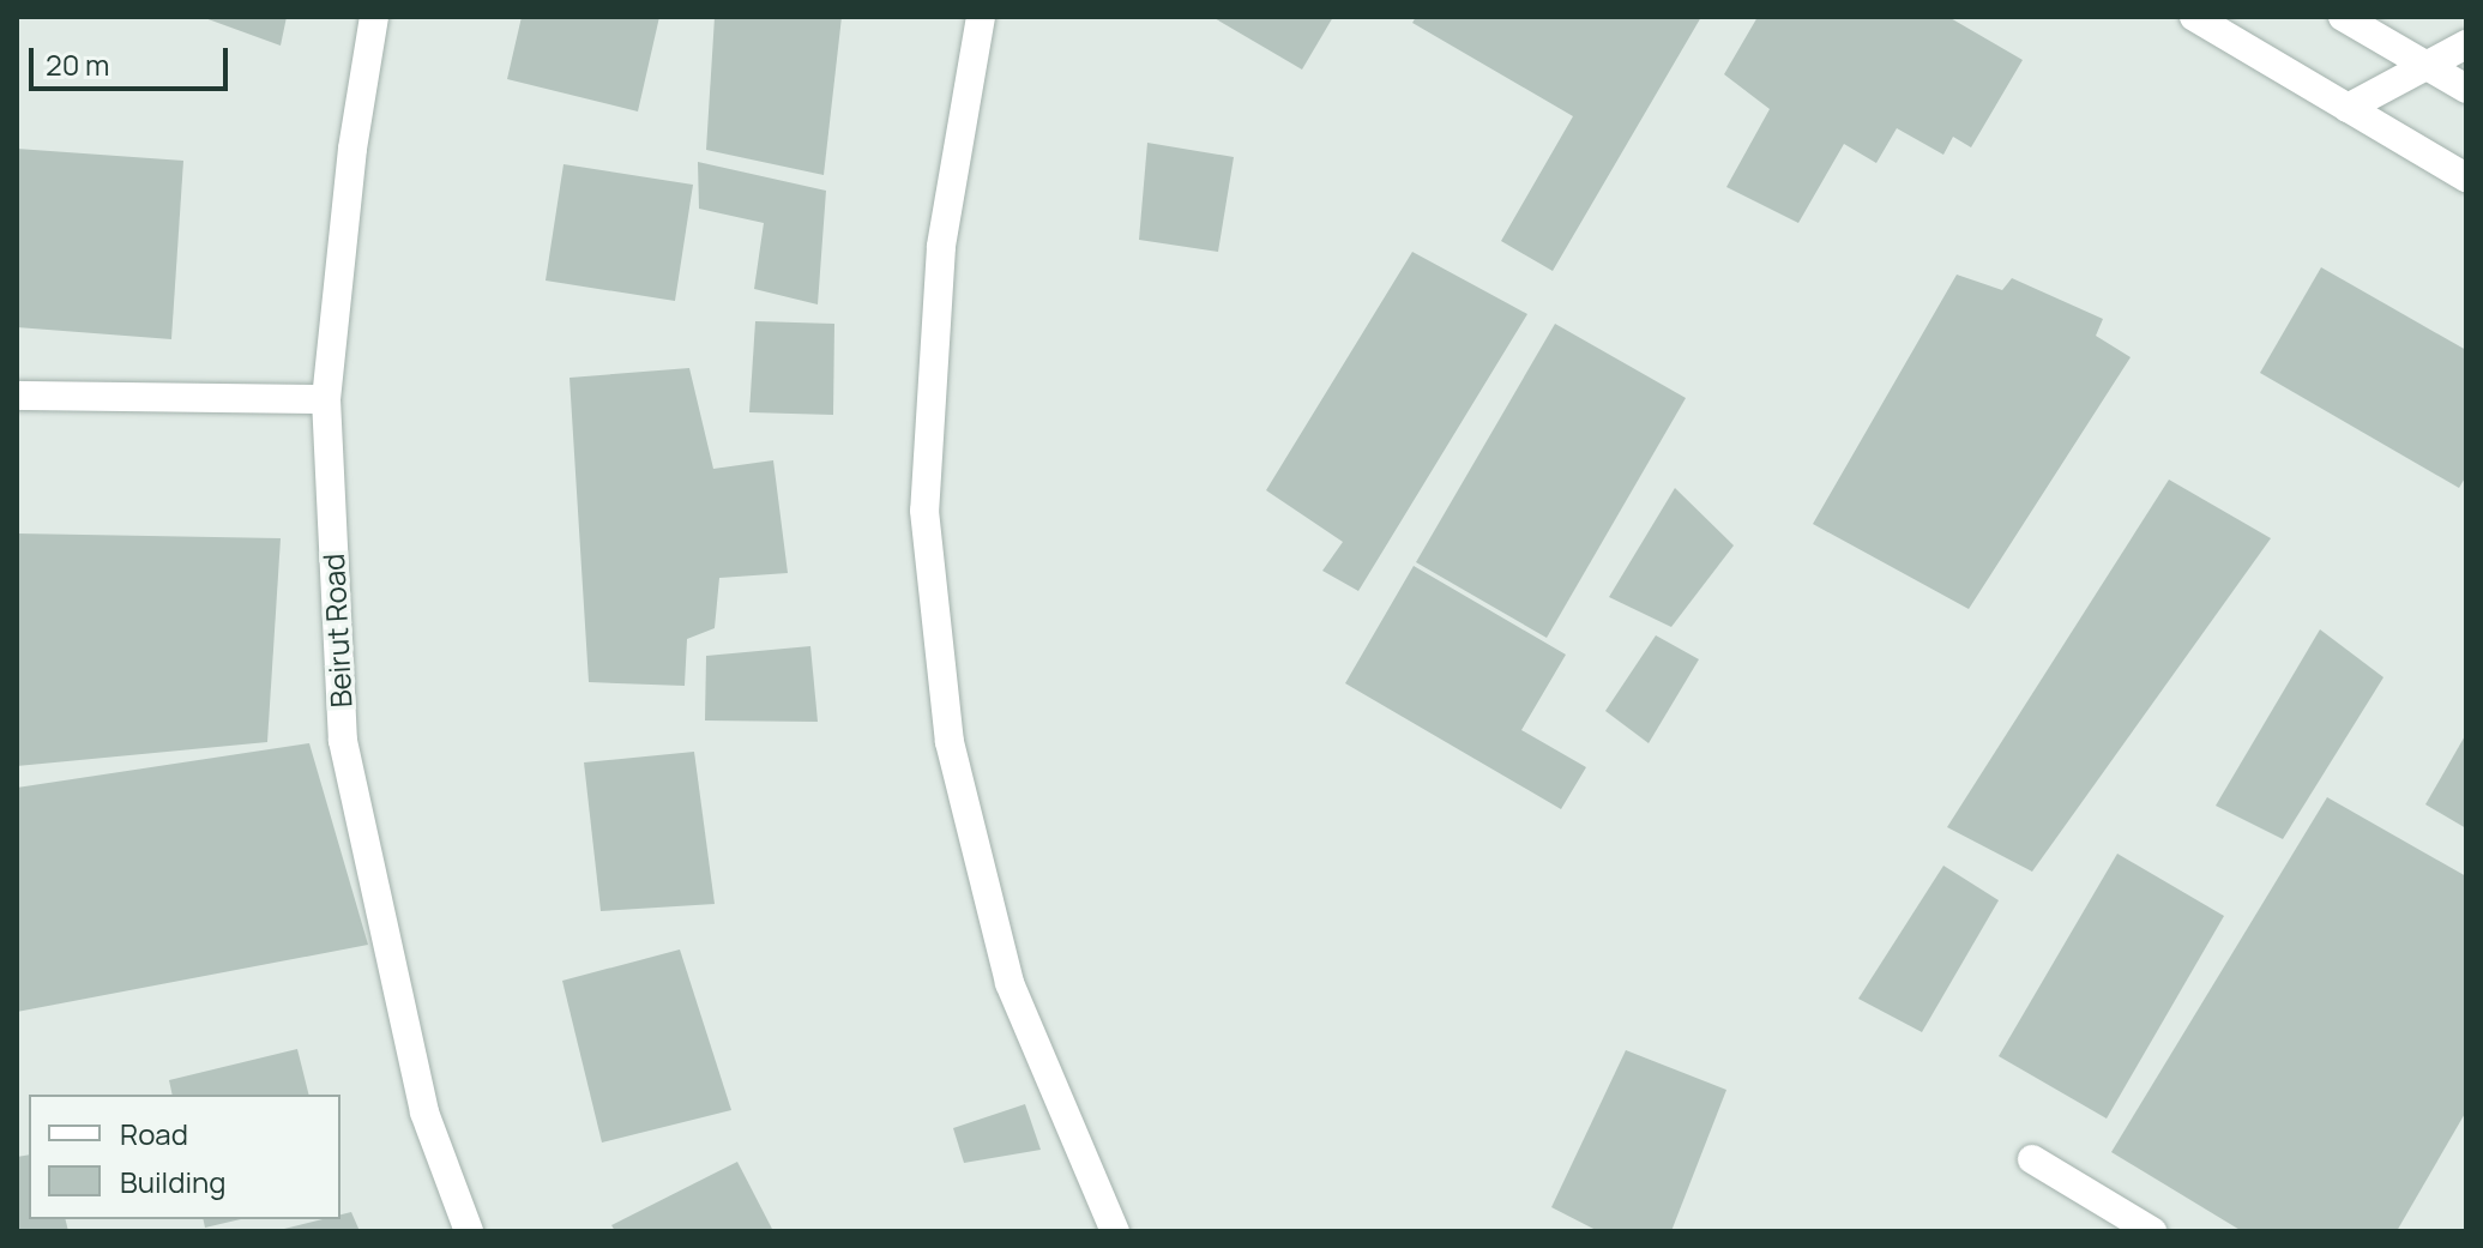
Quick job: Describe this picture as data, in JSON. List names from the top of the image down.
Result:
{
  "streets": {
    "street": ["Beirut Road"]
  },
  "legend": ["Road", "Building"],
  "scale_bar": "20 m"
}
